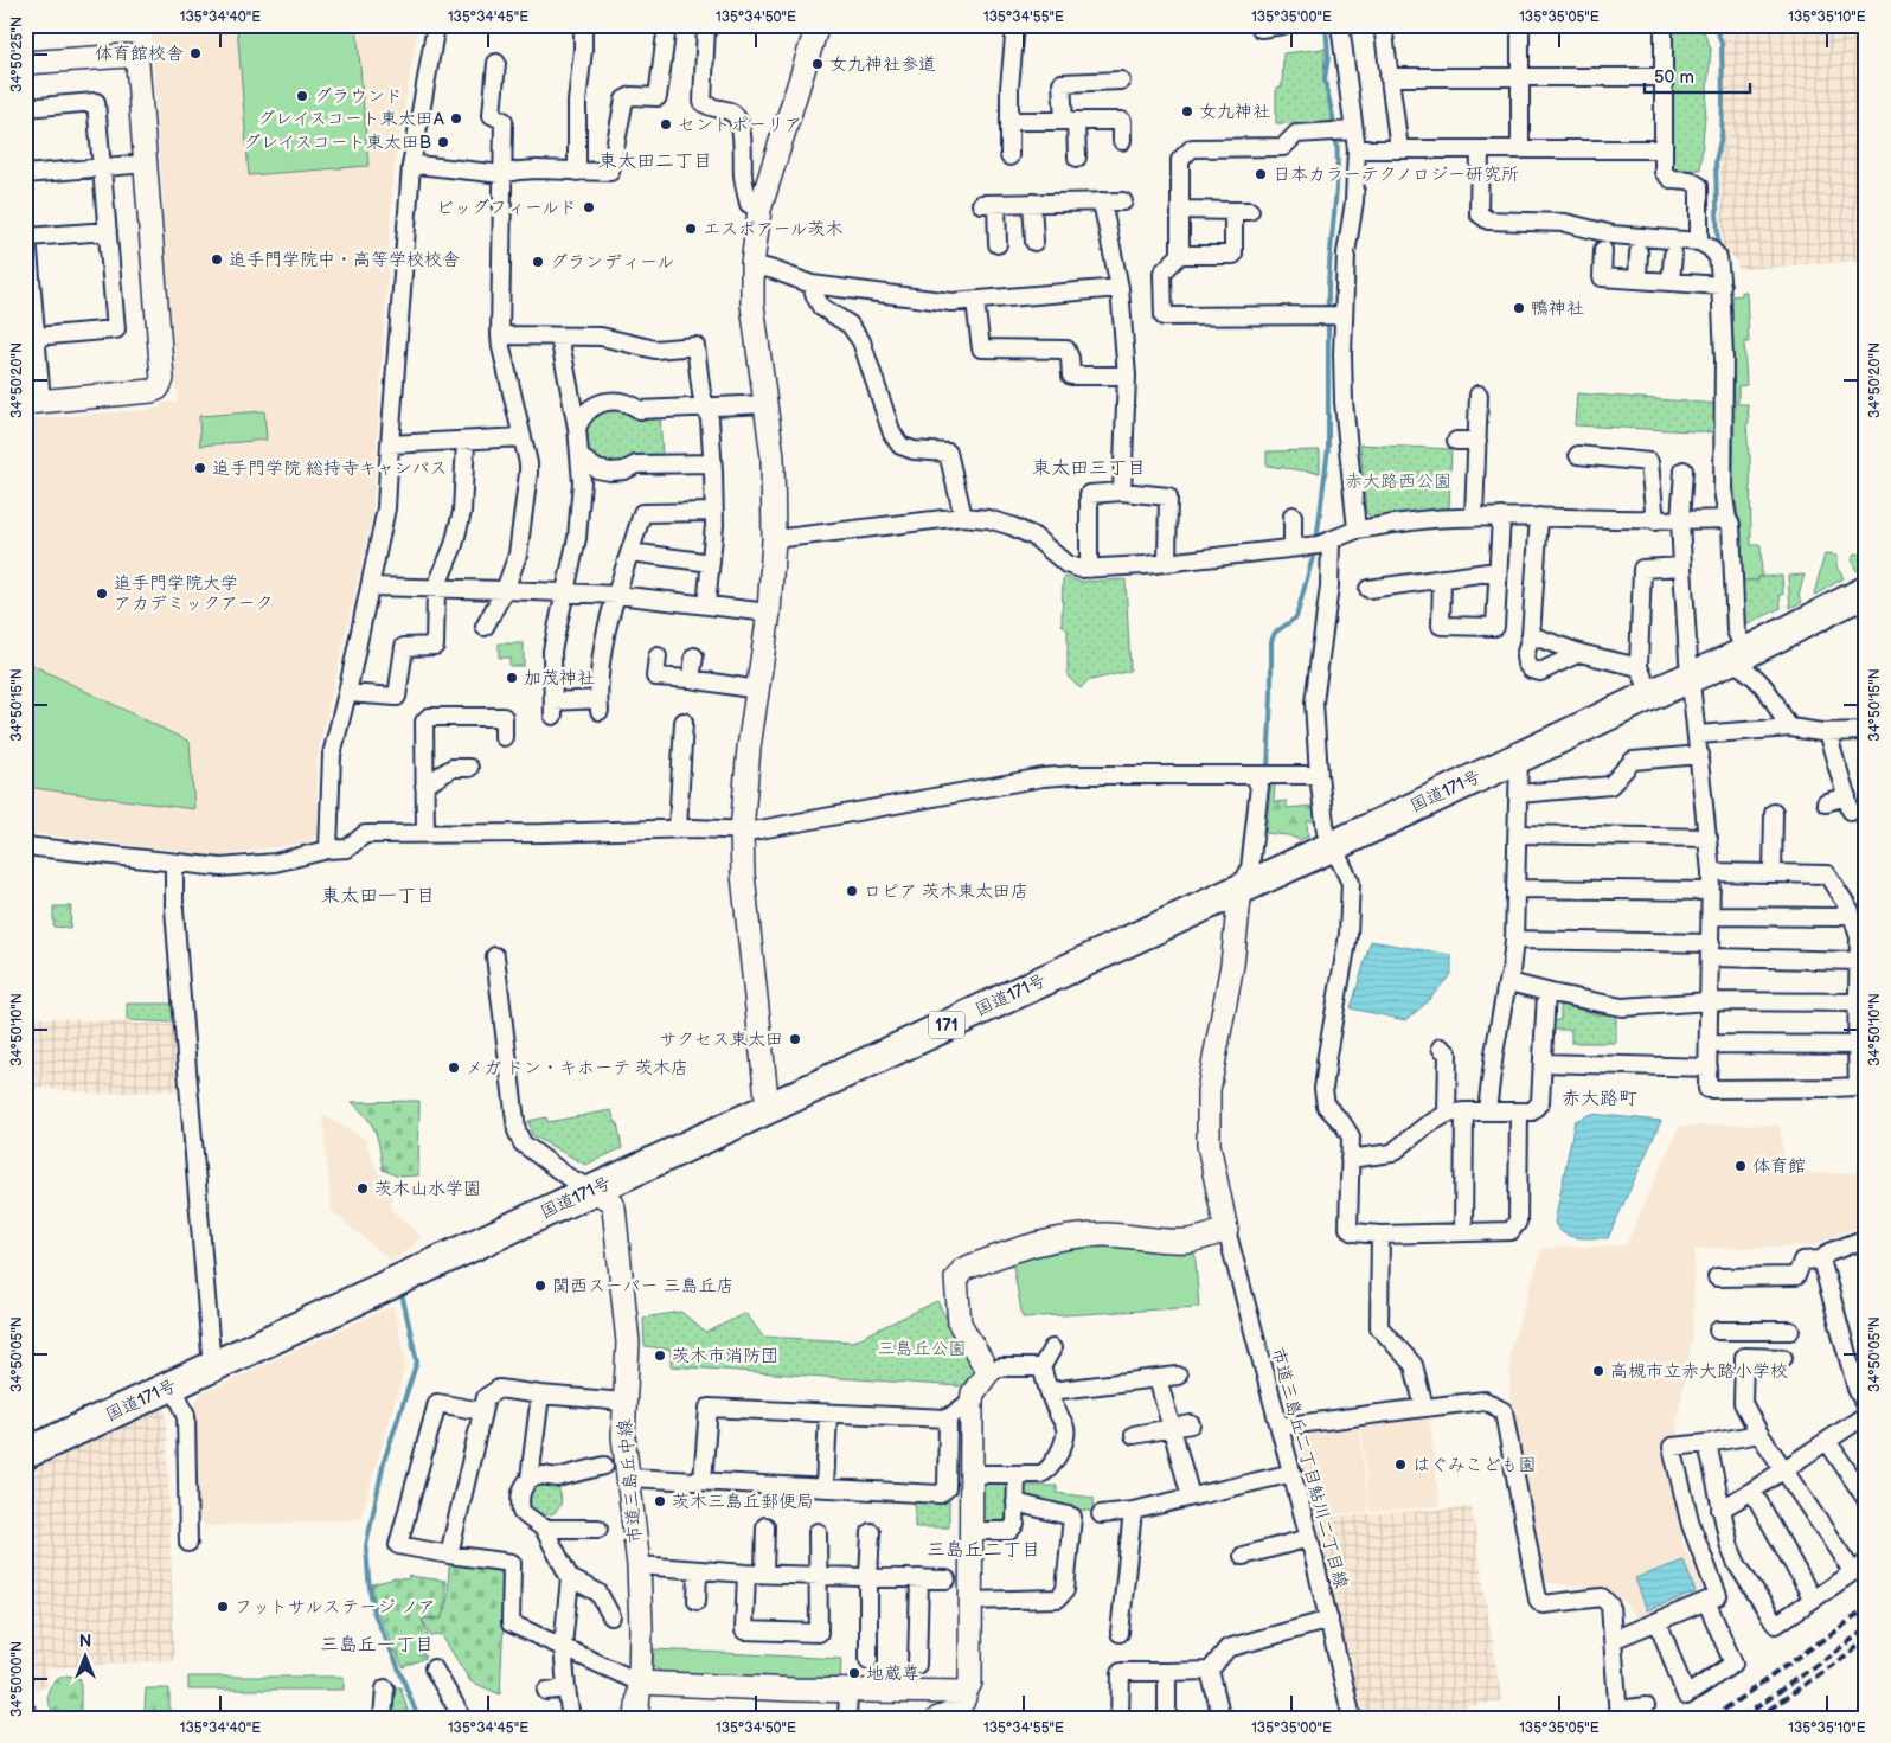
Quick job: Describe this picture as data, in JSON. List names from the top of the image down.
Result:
{
  "streets": {
    "highway": ["国道171号", "171"],
    "street": ["市道三島丘二丁目鮎川二丁目線", "市道三島丘中線"]
  },
  "crossings": [
    ["国道171号", "市道三島丘中線"]
  ],
  "districts": [
    "東太田二丁目",
    "東太田三丁目",
    "東太田一丁目",
    "赤大路町",
    "三島丘二丁目",
    "三島丘一丁目"
  ],
  "parks": ["赤大路西公園", "三島丘公園"],
  "places": [
    "体育館校舎",
    "女九神社参道",
    "グラウンド",
    "女九神社",
    "グレイスコート東太田A",
    "セントポーリア",
    "グレイスコート東太田B",
    "日本カラーテクノロジー研究所",
    "ビッグフィールド",
    "エスポアール茨木",
    "追手門学院中・高等学校校舎",
    "グランディール",
    "鴨神社",
    "追手門学院 総持寺キャンパス",
    "追手門学院大学 アカデミックアーク",
    "加茂神社",
    "ロピア 茨木東太田店",
    "サクセス東太田",
    "メガ ドン・キホーテ 茨木店",
    "体育館",
    "茨木山水学園",
    "関西スーパー 三島丘店",
    "茨木市消防団",
    "高槻市立赤大路小学校",
    "はぐみこども園",
    "茨木三島丘郵便局",
    "フットサルステージ ノア",
    "地蔵尊"
  ],
  "scale_bar": "50 m",
  "north": "top",
  "coordinates": [
    "135°34'40\"E",
    "135°34'45\"E",
    "135°34'50\"E",
    "135°34'55\"E",
    "135°35'00\"E",
    "135°35'05\"E",
    "135°35'10\"E",
    "34°50'25\"N",
    "34°50'20\"N",
    "34°50'15\"N",
    "34°50'10\"N",
    "34°50'05\"N",
    "34°50'00\"N"
  ]
}
